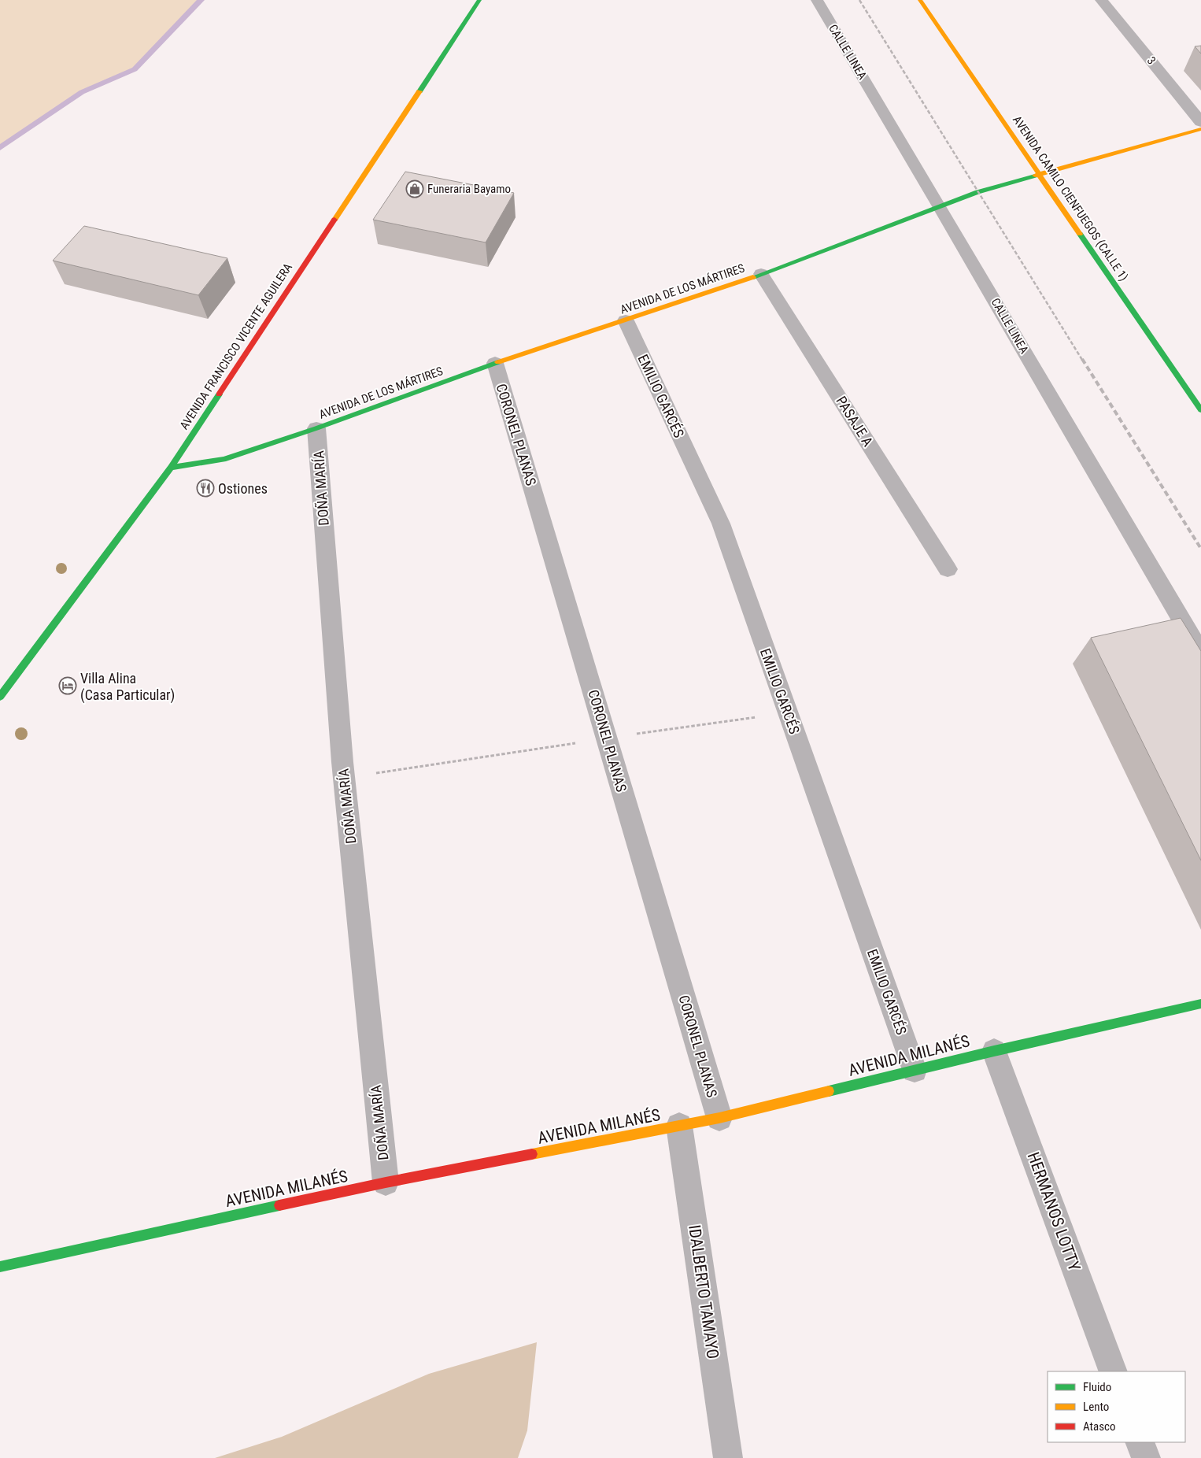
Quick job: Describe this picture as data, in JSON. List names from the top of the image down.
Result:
{
  "streets": {
    "street": [
      "CALLE LINEA",
      "3",
      "AVENIDA CAMILO CIENFUEGOS (CALLE 1)",
      "AVENIDA DE LOS MÁRTIRES",
      "AVENIDA FRANCISCO VICENTE AGUILERA",
      "EMILIO GARCÉS",
      "PASAJE A",
      "CORONEL PLANAS",
      "DOÑA MARÍA",
      "AVENIDA MILANÉS",
      "HERMANOS LOTTY",
      "IDALBERTO TAMAYO"
    ]
  },
  "crossings": [
    ["CALLE LINEA", "AVENIDA DE LOS MÁRTIRES"],
    ["AVENIDA CAMILO CIENFUEGOS (CALLE 1)", "AVENIDA DE LOS MÁRTIRES"],
    ["AVENIDA DE LOS MÁRTIRES", "AVENIDA FRANCISCO VICENTE AGUILERA"],
    ["AVENIDA DE LOS MÁRTIRES", "EMILIO GARCÉS"],
    ["AVENIDA DE LOS MÁRTIRES", "PASAJE A"],
    ["AVENIDA DE LOS MÁRTIRES", "CORONEL PLANAS"],
    ["AVENIDA DE LOS MÁRTIRES", "DOÑA MARÍA"],
    ["EMILIO GARCÉS", "AVENIDA MILANÉS"],
    ["CORONEL PLANAS", "AVENIDA MILANÉS"],
    ["DOÑA MARÍA", "AVENIDA MILANÉS"],
    ["AVENIDA MILANÉS", "HERMANOS LOTTY"],
    ["AVENIDA MILANÉS", "IDALBERTO TAMAYO"]
  ],
  "places": {
    "shop": ["Funeraria Bayamo"],
    "restaurant": ["Ostiones"],
    "hotel": ["Villa Alina (Casa Particular)"]
  },
  "legend": ["Fluido", "Lento", "Atasco"]
}
